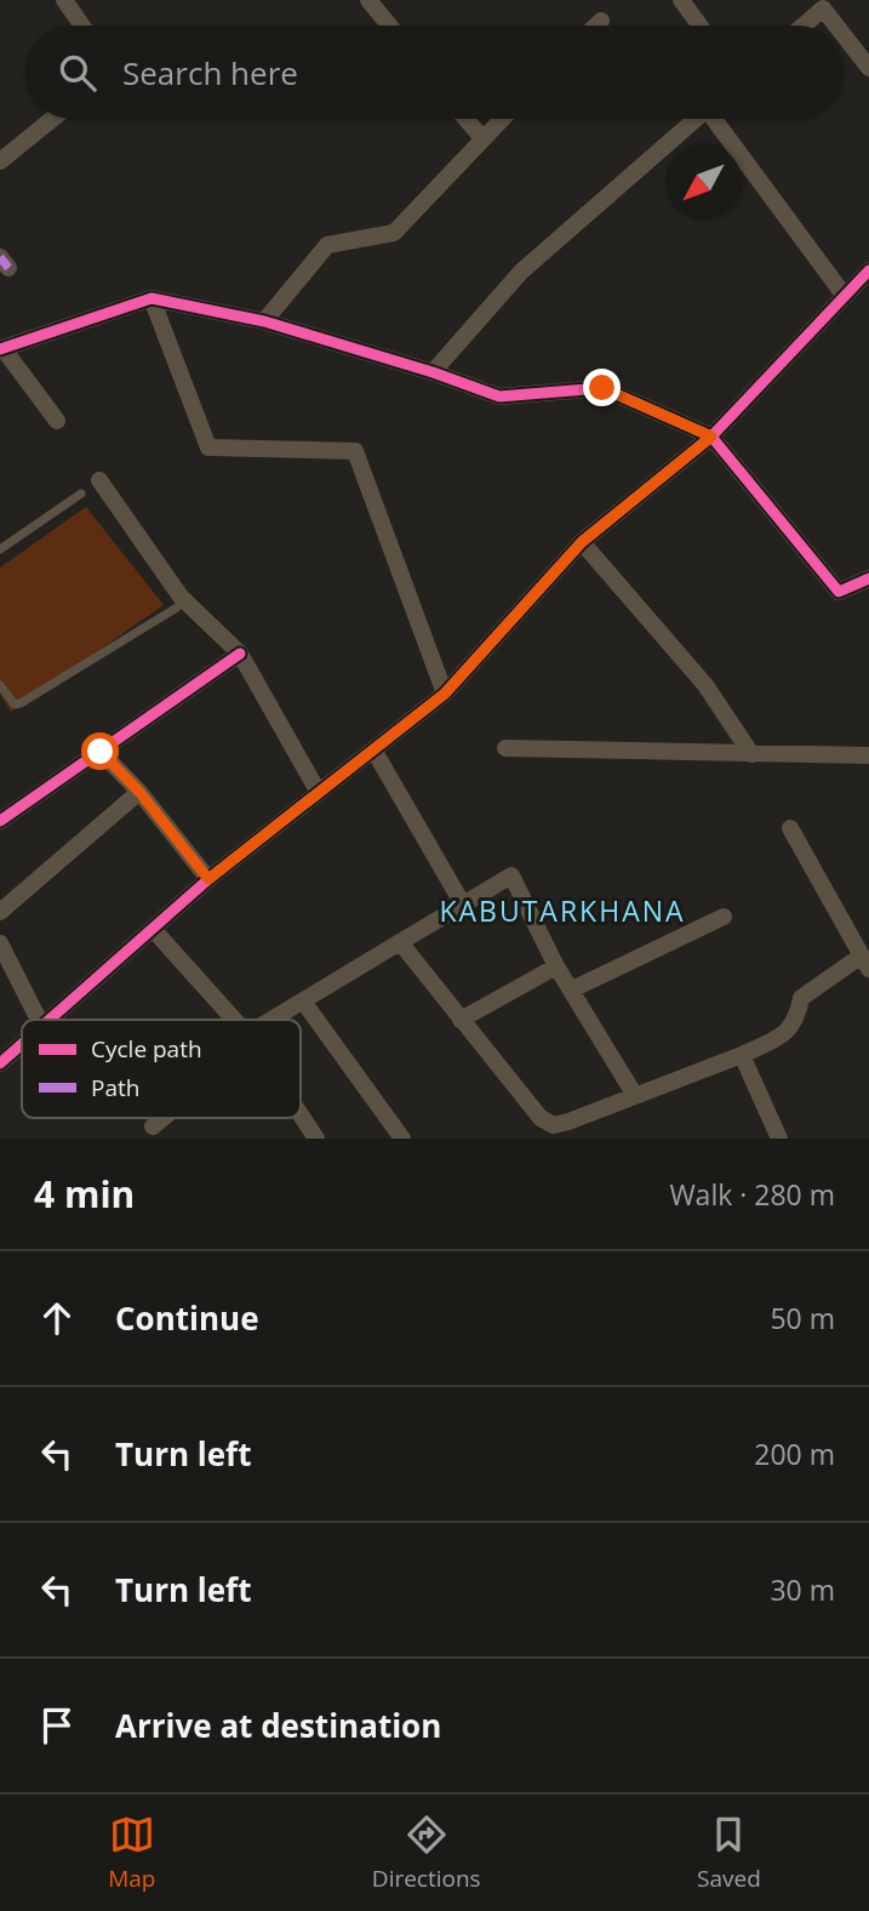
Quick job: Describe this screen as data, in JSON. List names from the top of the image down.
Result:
{
  "districts": ["KABUTARKHANA"],
  "legend": ["Cycle path", "Path"],
  "north": "bottom left",
  "page": {
    "search": "Search here",
    "heading": ["4 min", "Walk · 280 m"],
    "list": [
      ["Continue", "50 m"],
      ["Turn left", "200 m"],
      ["Turn left", "30 m"],
      "Arrive at destination"
    ],
    "nav": ["Map", "Directions", "Saved"]
  }
}
